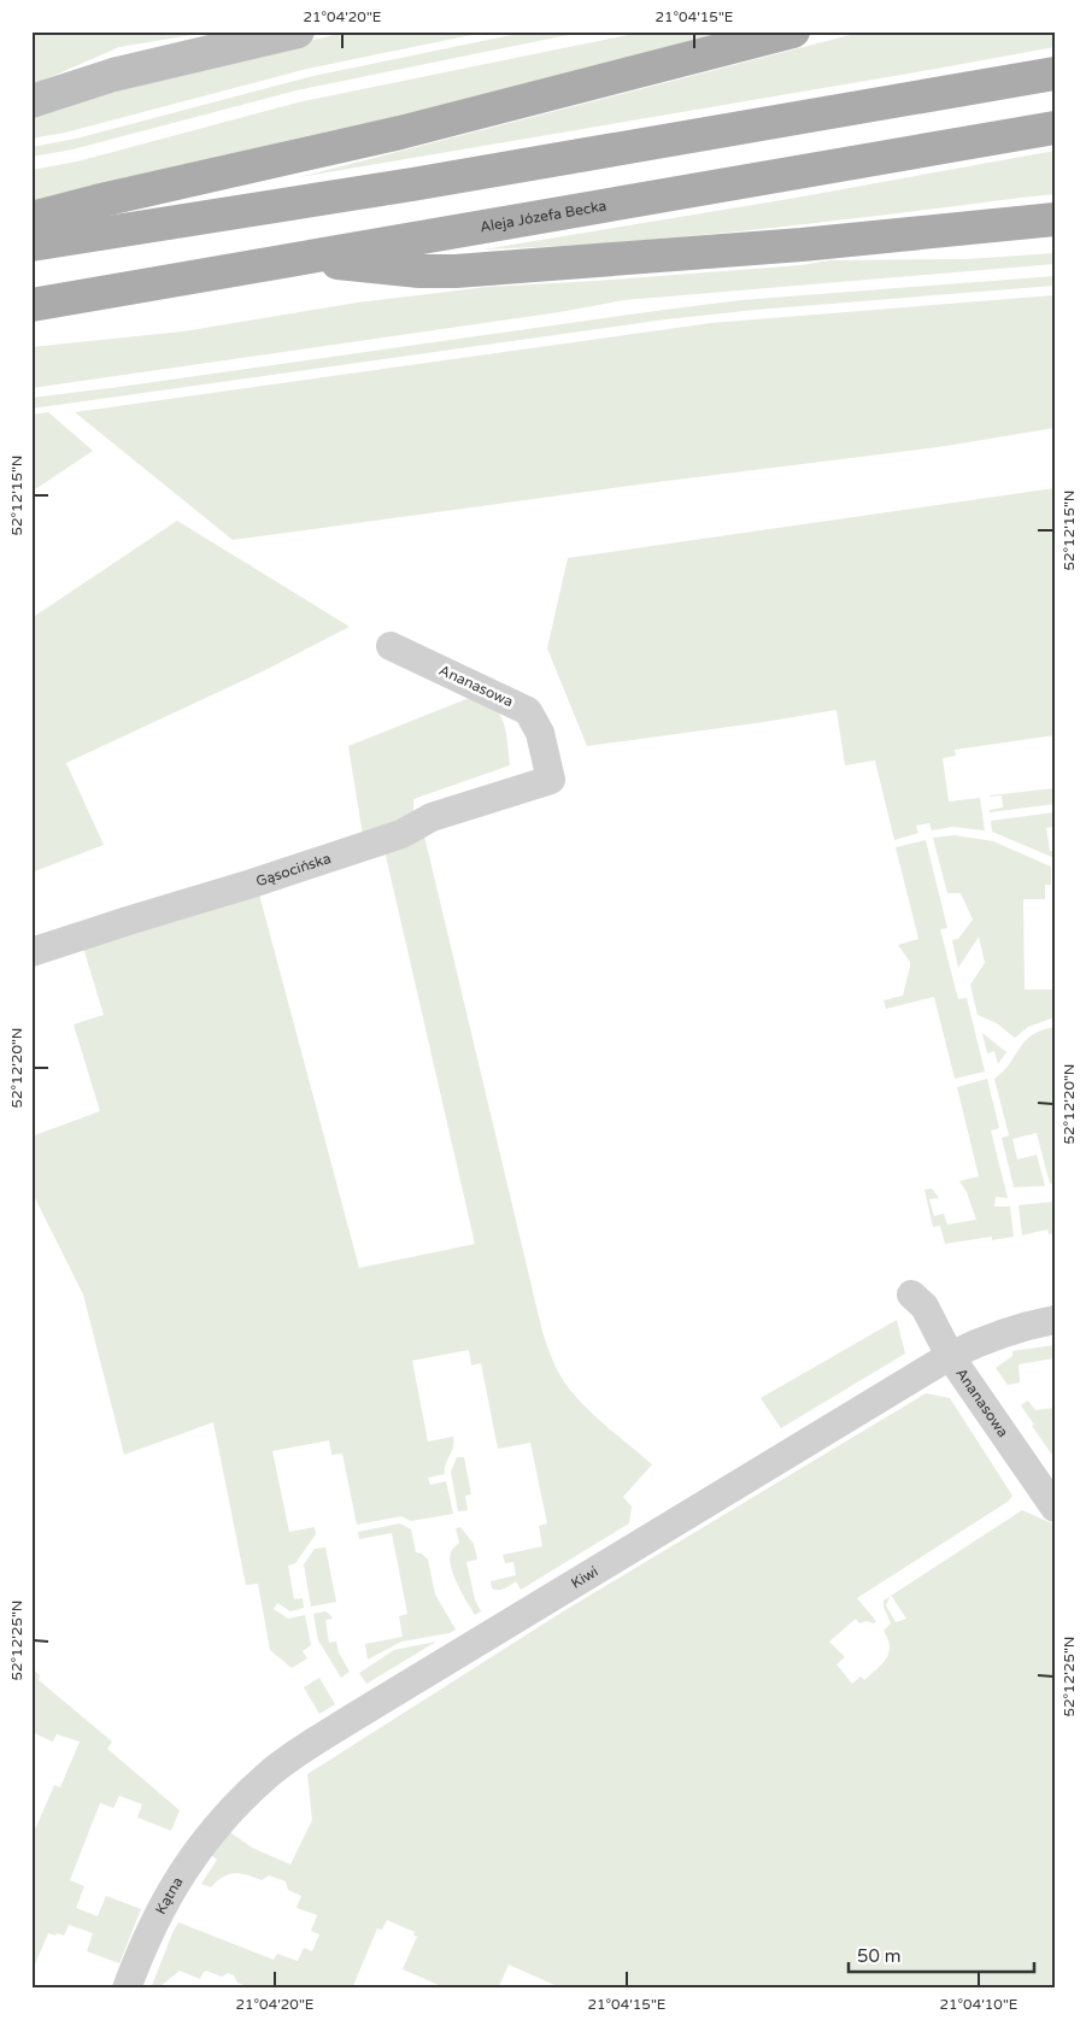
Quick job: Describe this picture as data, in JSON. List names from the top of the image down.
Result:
{
  "streets": {
    "main road": ["Aleja Józefa Becka"],
    "street": [
      "Ananasowa",
      "Gąsocińska",
      "Kiwi",
      "Kątna"
    ]
  },
  "crossings": [
    ["Ananasowa", "Gąsocińska"],
    ["Ananasowa", "Kiwi"],
    ["Kiwi", "Kątna"]
  ],
  "scale_bar": "50 m",
  "coordinates": [
    "21°04'20\"E",
    "21°04'15\"E",
    "52°12'15\"N",
    "52°12'20\"N",
    "52°12'25\"N",
    "21°04'10\"E"
  ]
}
